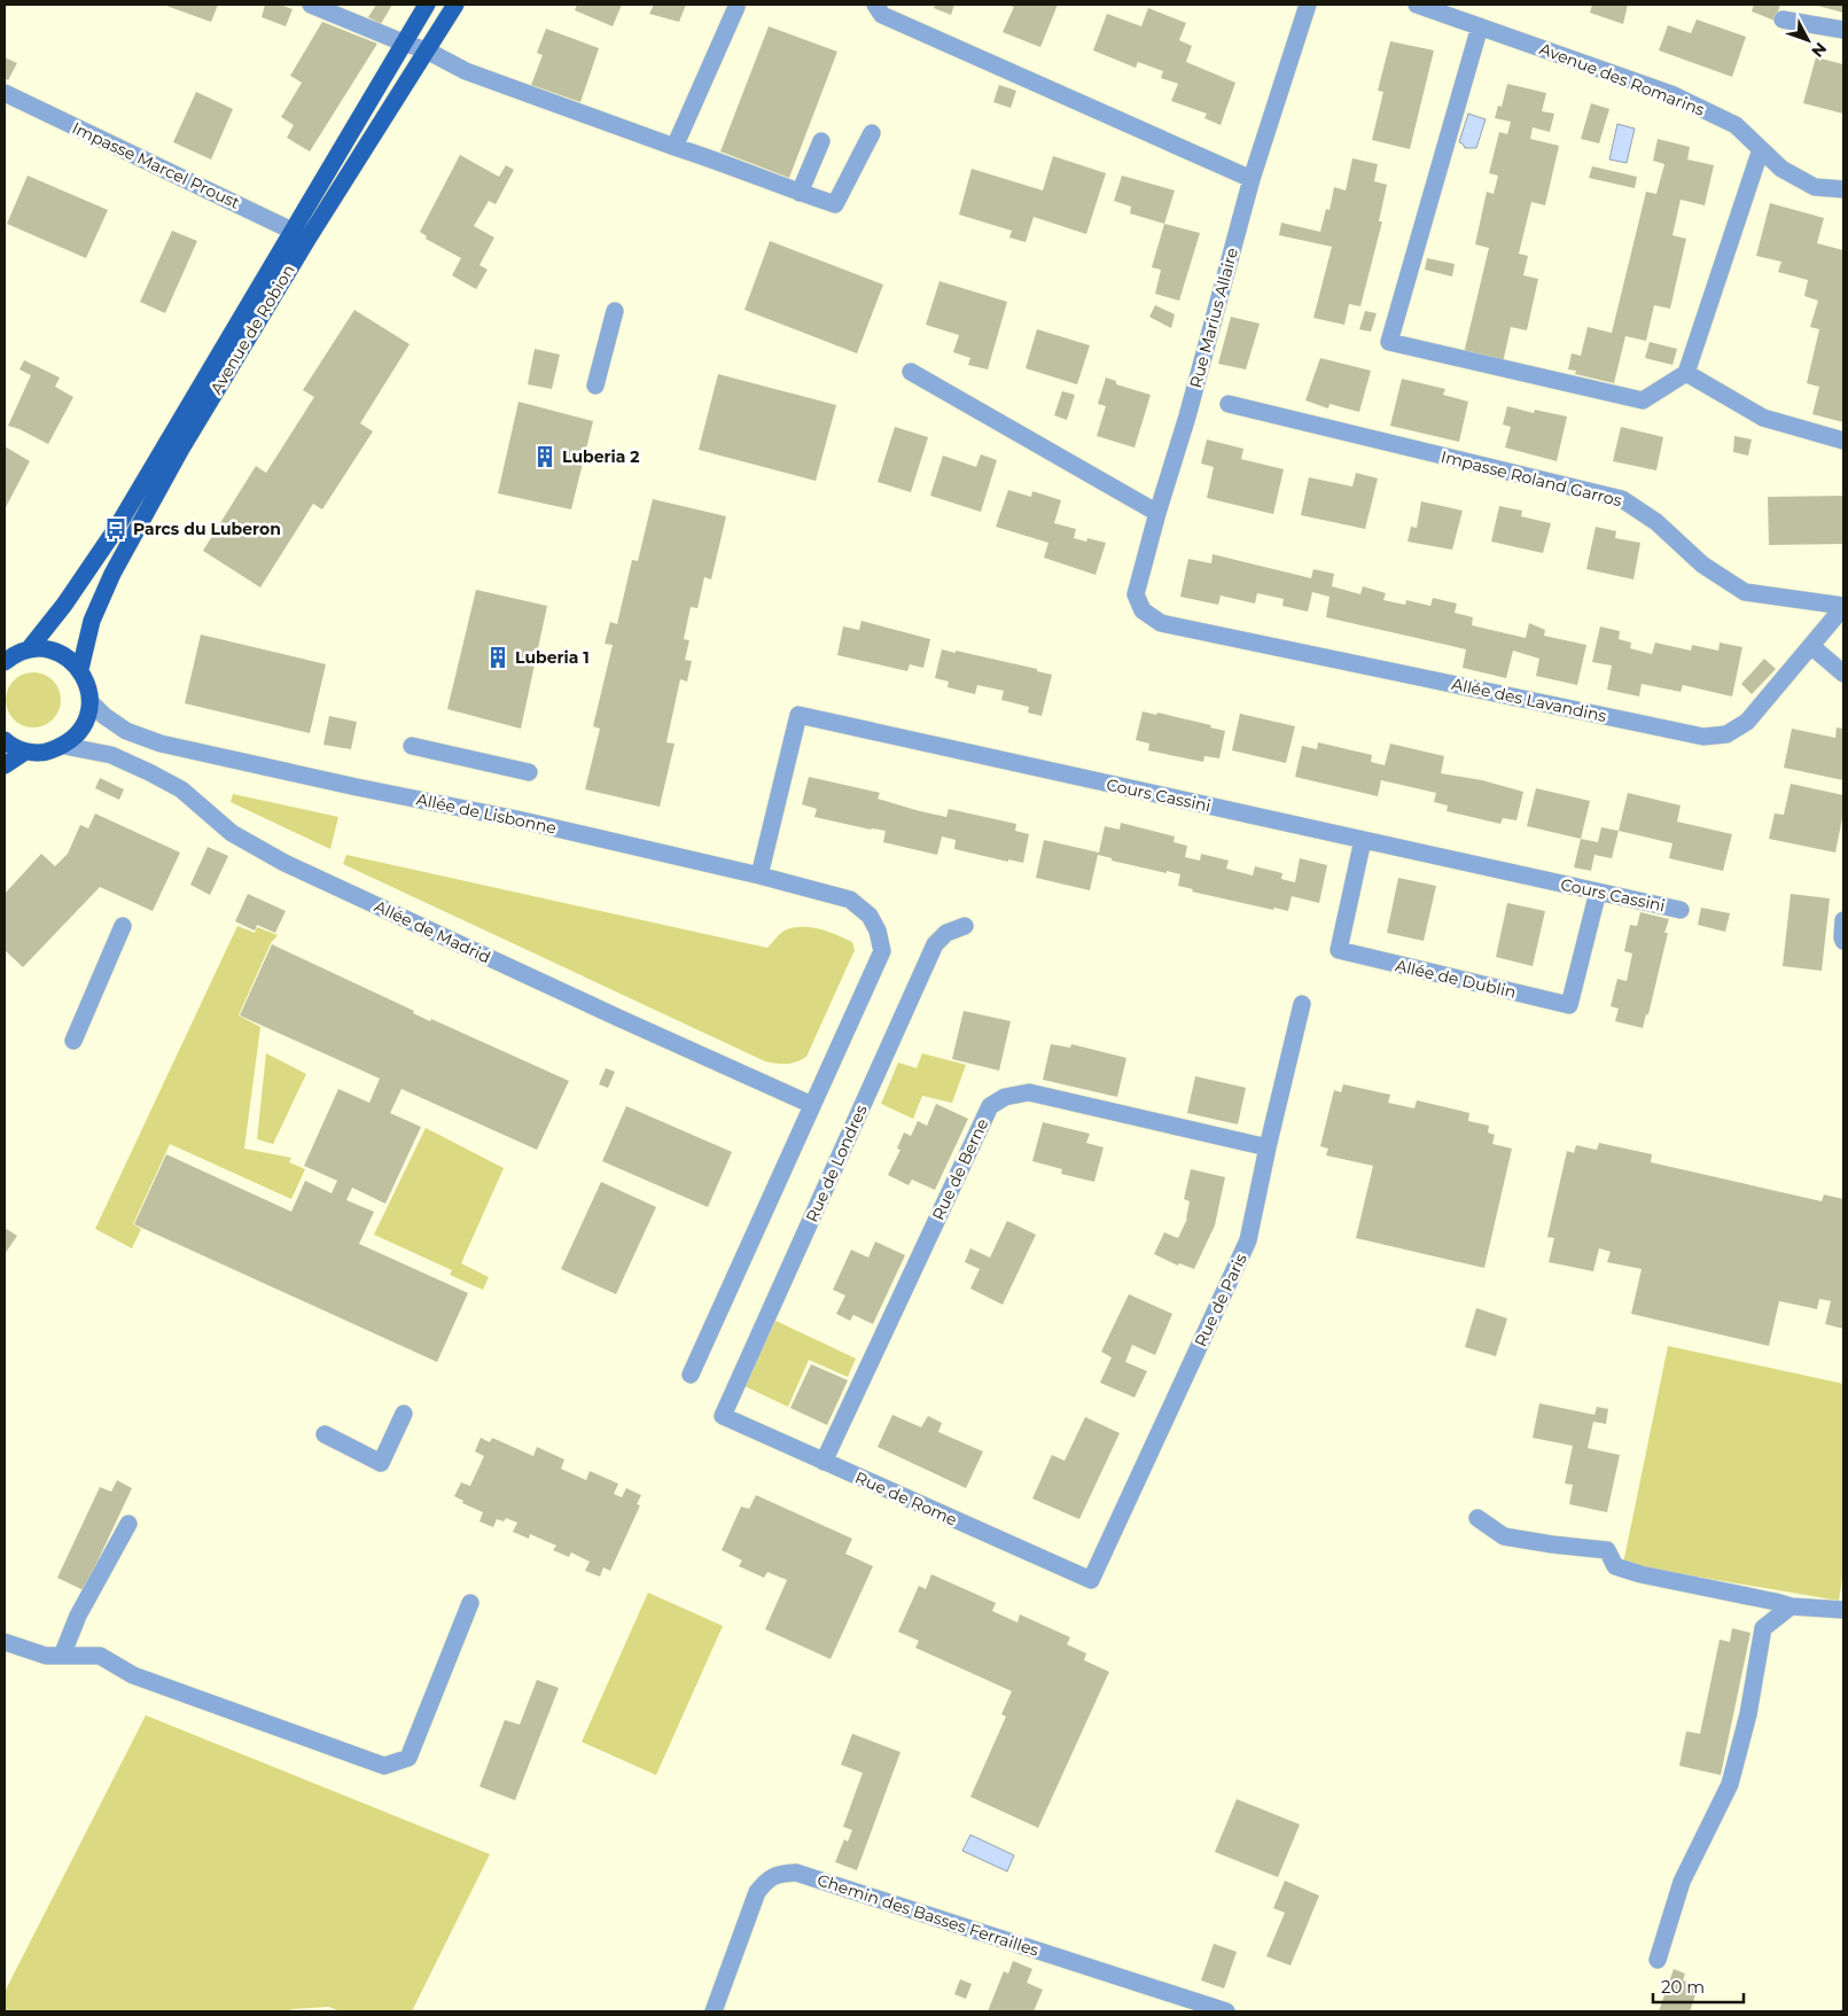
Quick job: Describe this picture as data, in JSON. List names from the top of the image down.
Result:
{
  "streets": {
    "main road": ["Avenue de Robion"],
    "street": [
      "Avenue des Romarins",
      "Impasse Marcel Proust",
      "Rue Marius Allaire",
      "Impasse Roland Garros",
      "Allée des Lavandins",
      "Cours Cassini",
      "Allée de Lisbonne",
      "Allée de Madrid",
      "Allée de Dublin",
      "Rue de Londres",
      "Rue de Berne",
      "Rue de Paris",
      "Rue de Rome",
      "Chemin des Basses Ferrailles"
    ]
  },
  "crossings": [
    ["Impasse Marcel Proust", "Avenue de Robion"],
    ["Rue Marius Allaire", "Allée des Lavandins"],
    ["Impasse Roland Garros", "Allée des Lavandins"],
    ["Cours Cassini", "Allée de Lisbonne"],
    ["Cours Cassini", "Allée de Dublin"],
    ["Allée de Lisbonne", "Allée de Madrid"],
    ["Rue de Londres", "Rue de Rome"],
    ["Rue de Berne", "Rue de Paris"],
    ["Rue de Berne", "Rue de Rome"],
    ["Rue de Paris", "Rue de Rome"]
  ],
  "places": {
    "building": ["Luberia 2", "Luberia 1"],
    "bus stop": ["Parcs du Luberon"]
  },
  "scale_bar": "20 m",
  "north": "bottom right"
}
